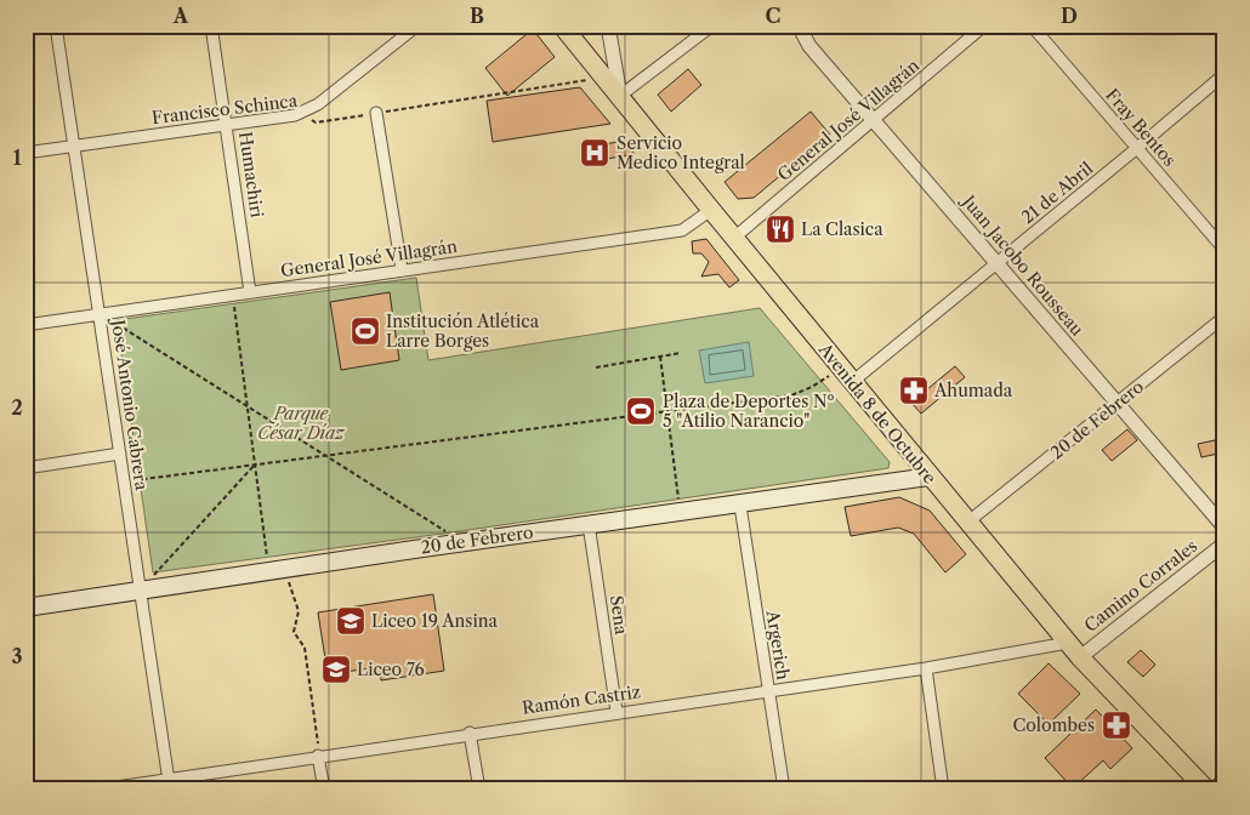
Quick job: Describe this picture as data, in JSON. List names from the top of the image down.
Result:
{
  "streets": {
    "main road": ["Avenida 8 de Octubre", "20 de Febrero"],
    "street": [
      "Francisco Schinca",
      "General José Villagrán",
      "Fray Bentos",
      "Humachiri",
      "21 de Abril",
      "Juan Jacobo Rousseau",
      "José Antonio Cabrera",
      "Camino Corrales",
      "Sena",
      "Argerich",
      "Ramón Castriz"
    ]
  },
  "crossings": [
    ["Francisco Schinca", "Humachiri"],
    ["Francisco Schinca", "José Antonio Cabrera"],
    ["Francisco Schinca", "Avenida 8 de Octubre"],
    ["General José Villagrán", "Humachiri"],
    ["General José Villagrán", "Juan Jacobo Rousseau"],
    ["General José Villagrán", "José Antonio Cabrera"],
    ["General José Villagrán", "Avenida 8 de Octubre"],
    ["Fray Bentos", "21 de Abril"],
    ["21 de Abril", "Juan Jacobo Rousseau"],
    ["21 de Abril", "Avenida 8 de Octubre"],
    ["Juan Jacobo Rousseau", "20 de Febrero"],
    ["José Antonio Cabrera", "20 de Febrero"],
    ["José Antonio Cabrera", "Ramón Castriz"],
    ["Avenida 8 de Octubre", "20 de Febrero"],
    ["Avenida 8 de Octubre", "Camino Corrales"],
    ["Avenida 8 de Octubre", "Ramón Castriz"],
    ["20 de Febrero", "Sena"],
    ["20 de Febrero", "Argerich"],
    ["Camino Corrales", "Ramón Castriz"],
    ["Sena", "Ramón Castriz"],
    ["Argerich", "Ramón Castriz"]
  ],
  "parks": ["Parque César Díaz"],
  "places": {
    "hospital": ["Servicio Medico Integral"],
    "restaurant": ["La Clasica"],
    "sports": ["Institución Atlética Larre Borges", "Plaza de Deportes Nº 5 \"Atilio Narancio\""],
    "pharmacy": ["Ahumada", "Colombes"],
    "school or university": ["Liceo 19 Ansina", "Liceo 76"]
  },
  "grid": {
    "columns": [
      "A",
      "B",
      "C",
      "D"
    ],
    "rows": ["1", "2", "3"]
  }
}
